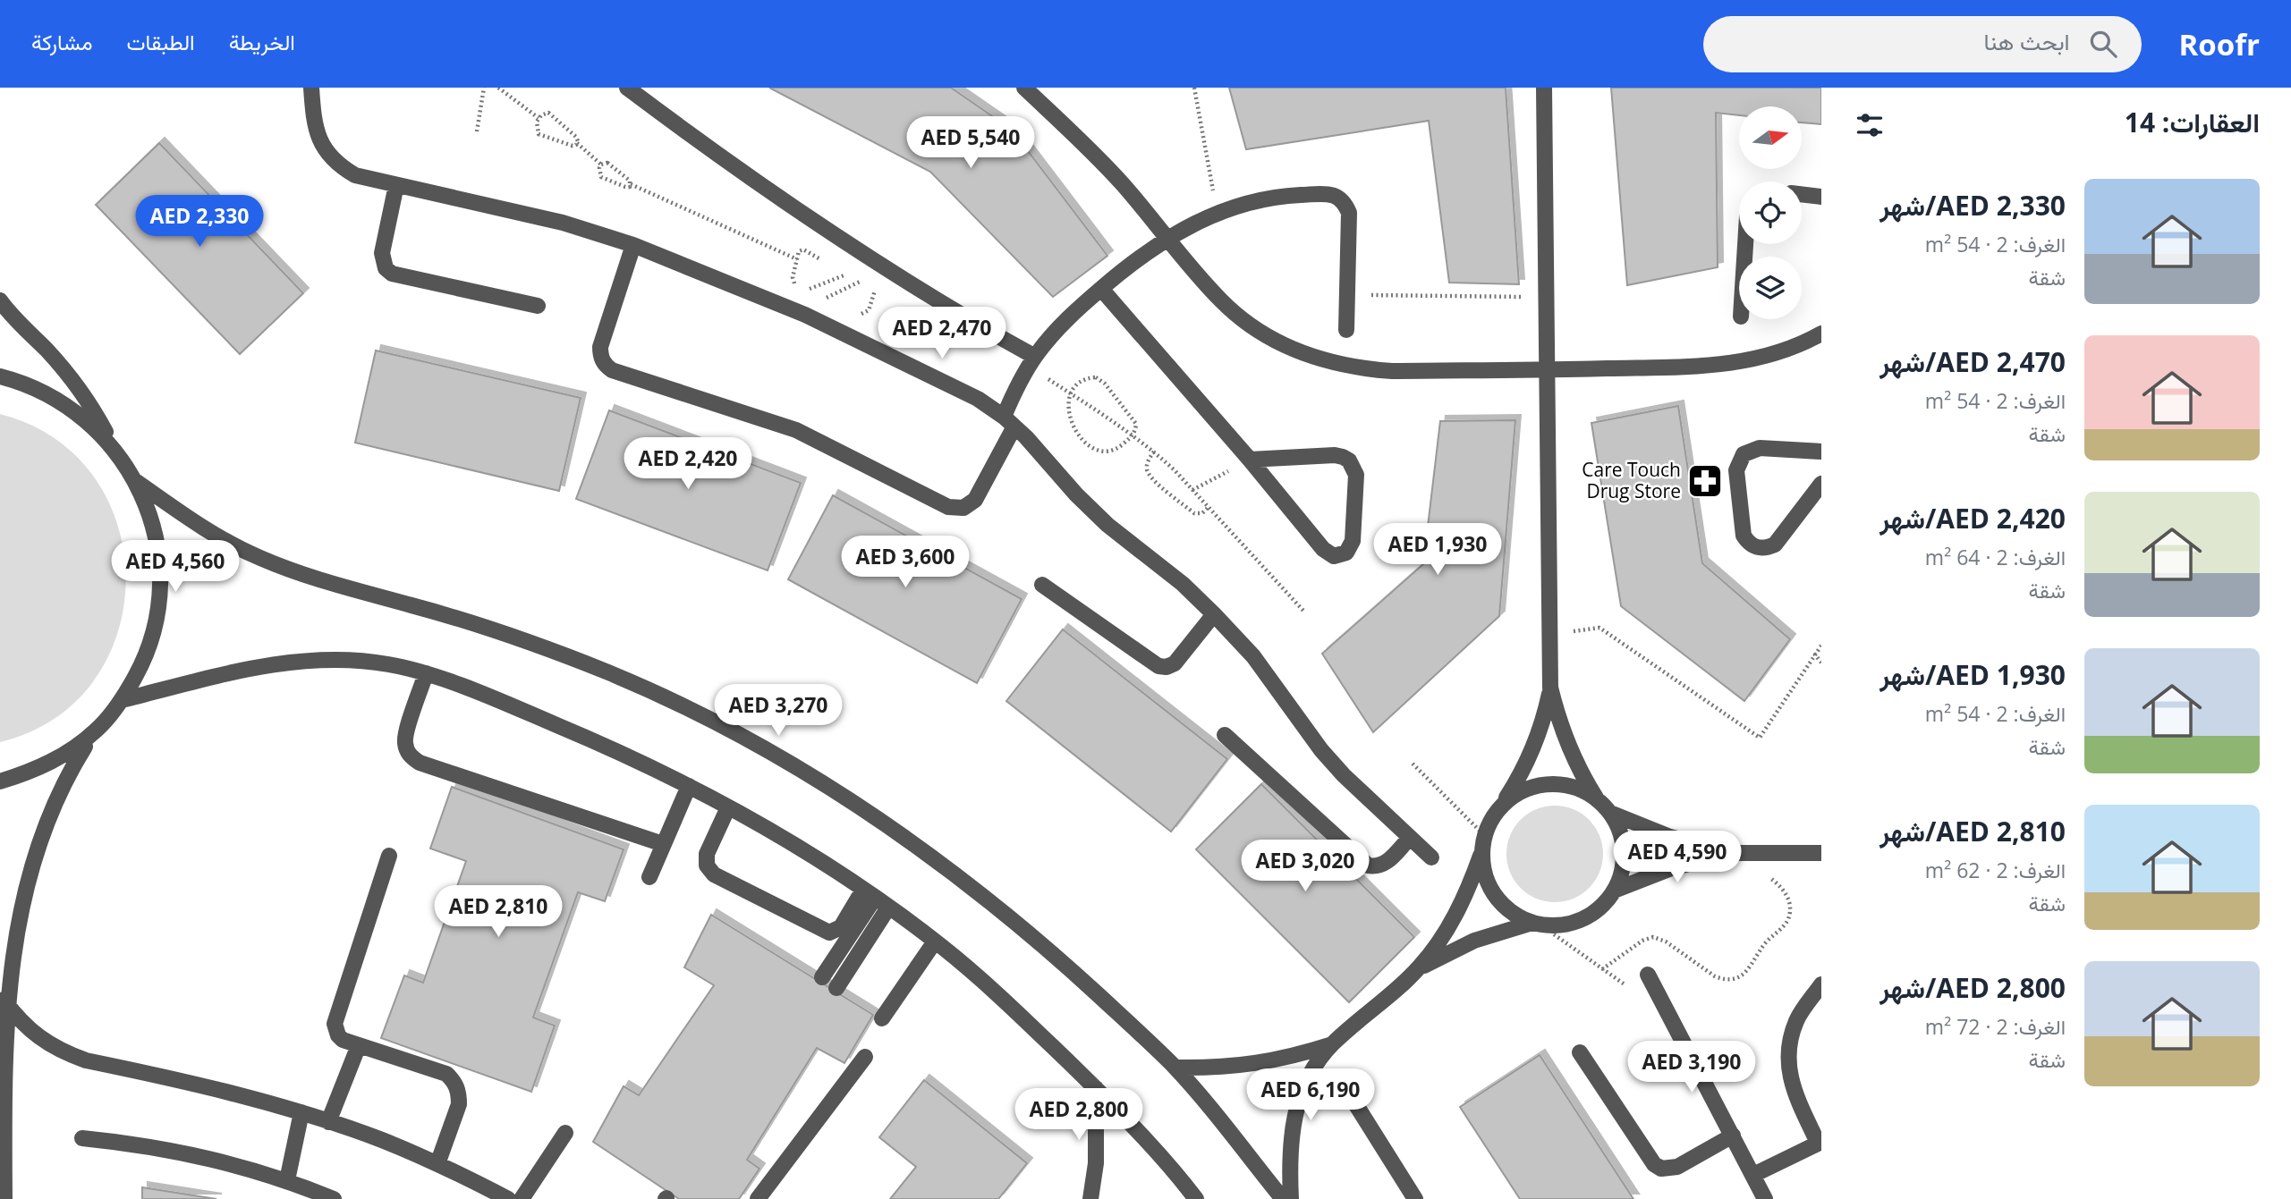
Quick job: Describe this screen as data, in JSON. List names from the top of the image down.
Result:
{
  "places": {
    "pharmacy": ["Care Touch Drug Store"]
  },
  "north": "right",
  "page": {
    "header": "Roofr",
    "search": "ابحث هنا",
    "nav": ["الخريطة", "الطبقات", "مشاركة"],
    "heading": "العقارات: 14",
    "price": [
      "AED 5,540",
      "AED 2,330",
      "AED 2,470",
      "AED 2,420",
      "AED 1,930",
      "AED 3,600",
      "AED 4,560",
      "AED 3,270",
      "AED 4,590",
      "AED 3,020",
      "AED 2,810",
      "AED 3,190",
      "AED 6,190",
      "AED 2,800"
    ],
    "list": [
      {
        "name": "AED 2,330/شهر",
        "note": "الغرف: 2 · 54 m² · شقة"
      },
      {
        "name": "AED 2,470/شهر",
        "note": "الغرف: 2 · 54 m² · شقة"
      },
      {
        "name": "AED 2,420/شهر",
        "note": "الغرف: 2 · 64 m² · شقة"
      },
      {
        "name": "AED 1,930/شهر",
        "note": "الغرف: 2 · 54 m² · شقة"
      },
      {
        "name": "AED 2,810/شهر",
        "note": "الغرف: 2 · 62 m² · شقة"
      },
      {
        "name": "AED 2,800/شهر",
        "note": "الغرف: 2 · 72 m² · شقة"
      }
    ]
  }
}
